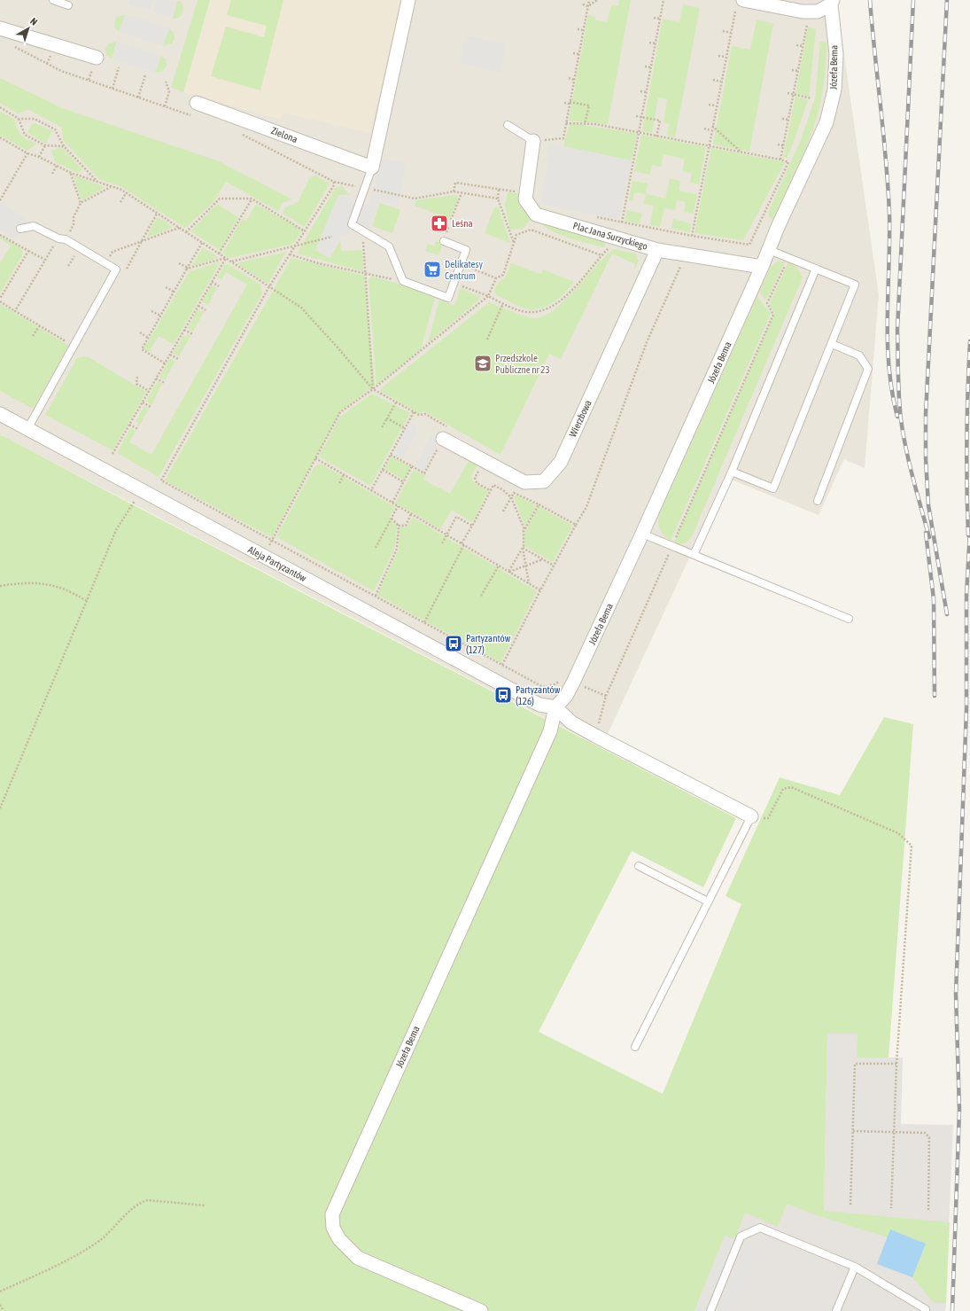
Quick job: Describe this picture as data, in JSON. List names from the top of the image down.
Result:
{
  "streets": {
    "street": [
      "Józefa Bema",
      "Zielona",
      "Plac Jana Surzyckiego",
      "Wierzbowa",
      "Aleja Partyzantów"
    ]
  },
  "crossings": [
    ["Józefa Bema", "Plac Jana Surzyckiego"],
    ["Józefa Bema", "Aleja Partyzantów"],
    ["Plac Jana Surzyckiego", "Wierzbowa"]
  ],
  "places": {
    "pharmacy": ["Leśna"],
    "supermarket": ["Delikatesy Centrum"],
    "school or university": ["Przedszkole Publiczne nr 23"],
    "bus stop": ["Partyzantów (127)", "Partyzantów (126)"]
  },
  "north": "top right"
}
